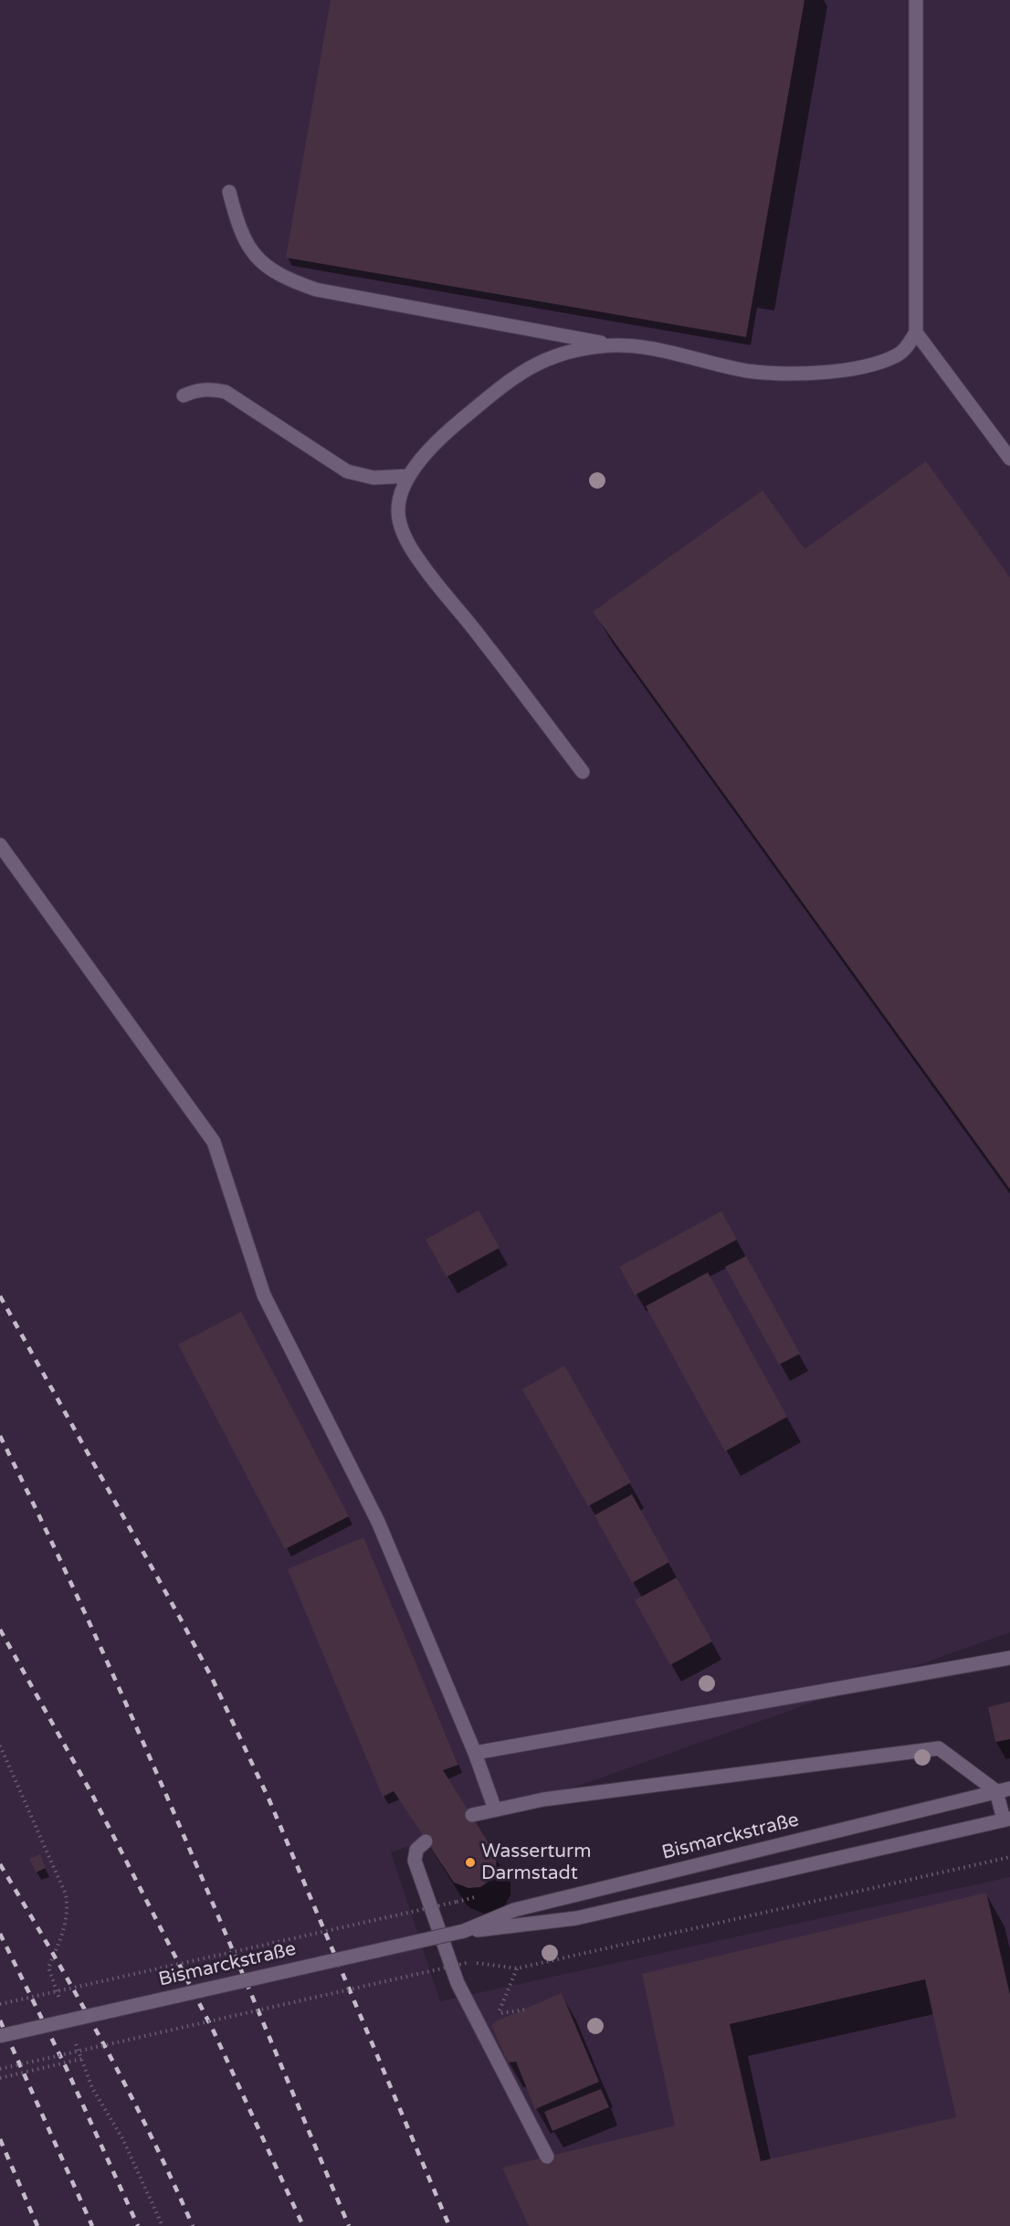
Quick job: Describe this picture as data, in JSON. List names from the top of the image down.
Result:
{
  "streets": {
    "main road": ["Bismarckstraße"]
  },
  "places": ["Wasserturm Darmstadt"]
}
